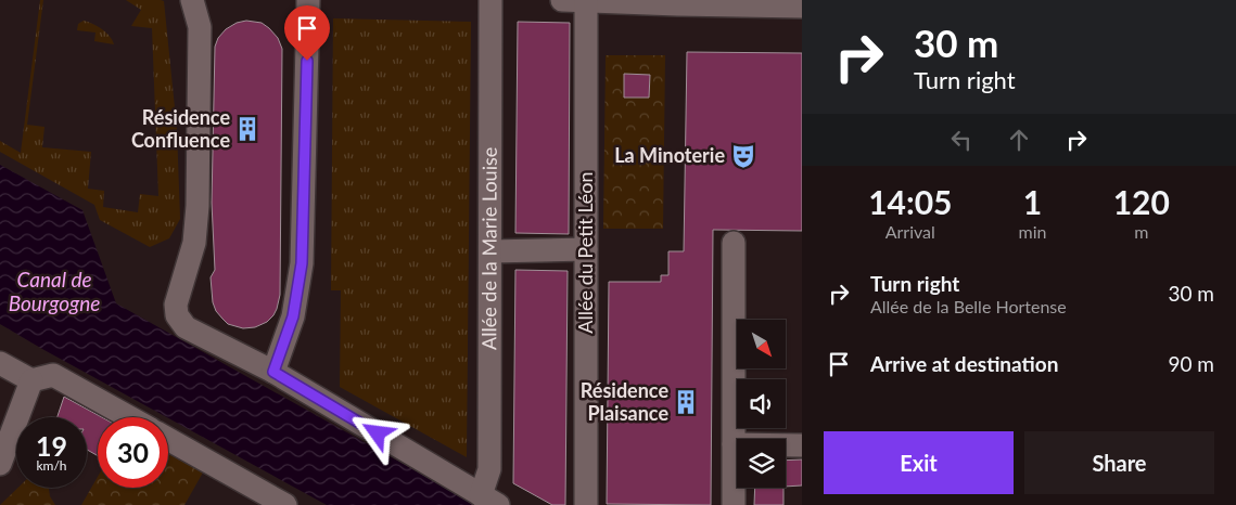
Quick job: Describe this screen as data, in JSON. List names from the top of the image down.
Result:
{
  "streets": {
    "street": ["Allée de la Marie Louise", "Allée du Petit Léon"]
  },
  "water": ["Canal de Bourgogne"],
  "places": {
    "building": ["Résidence Confluence", "Résidence Plaisance"],
    "theatre": ["La Minoterie"]
  },
  "north": "bottom right",
  "page": {
    "turn": ["30 m", "Turn right"],
    "eta": [
      "14:05",
      "Arrival",
      "1",
      "min",
      "120",
      "m"
    ],
    "list": [
      {
        "name": "Turn right",
        "note": "Allée de la Belle Hortense",
        "value": "30 m"
      },
      {
        "name": "Arrive at destination",
        "value": "90 m"
      }
    ],
    "speed": "19 km/h",
    "limit": "30",
    "buttons": ["Exit", "Share"]
  }
}
